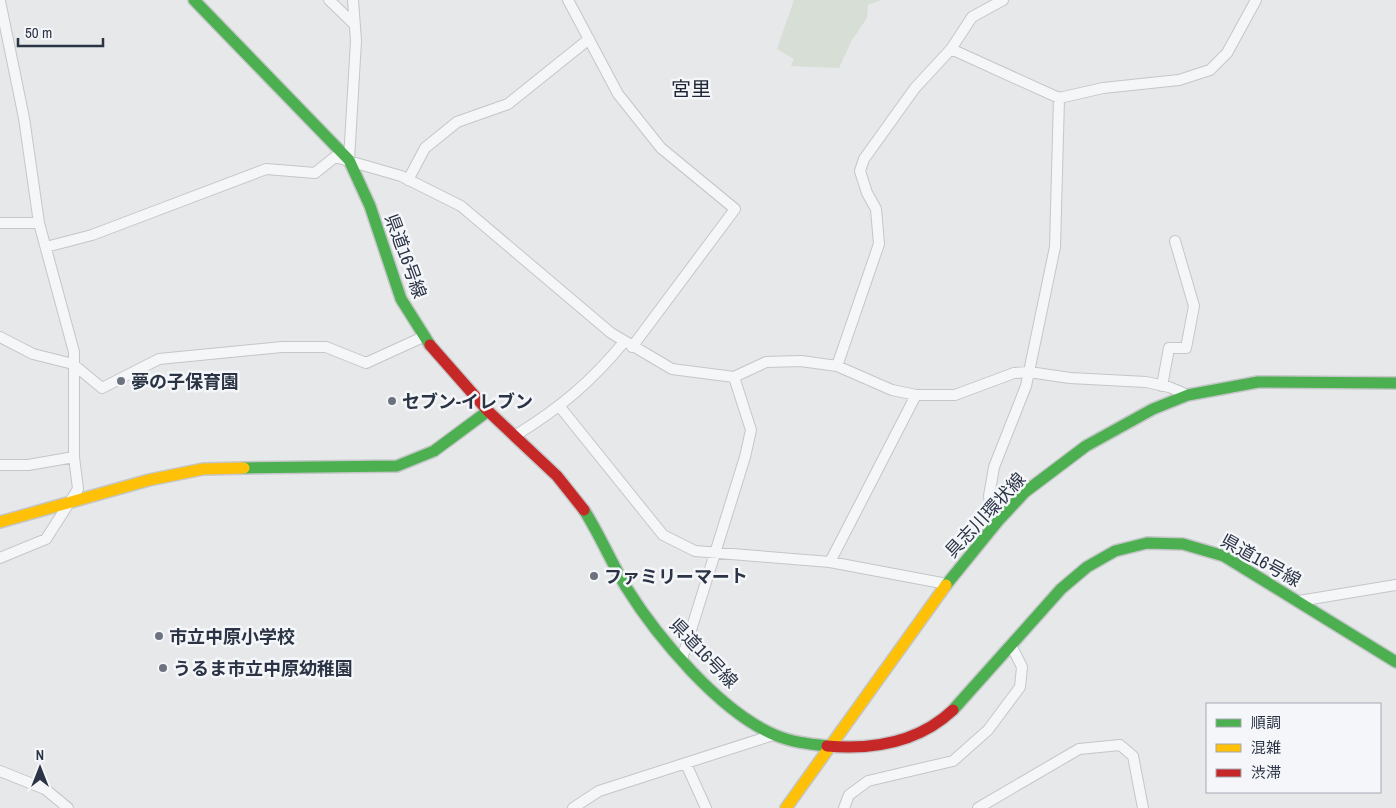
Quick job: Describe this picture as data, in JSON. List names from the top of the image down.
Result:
{
  "streets": {
    "main road": ["県道16号線", "具志川環状線"]
  },
  "crossings": [
    ["県道16号線", "具志川環状線"]
  ],
  "districts": ["宮里"],
  "places": [
    "夢の子保育園",
    "セブン-イレブン",
    "ファミリーマート",
    "市立中原小学校",
    "うるま市立中原幼稚園"
  ],
  "legend": ["順調", "混雑", "渋滞"],
  "scale_bar": "50 m",
  "north": "top"
}
